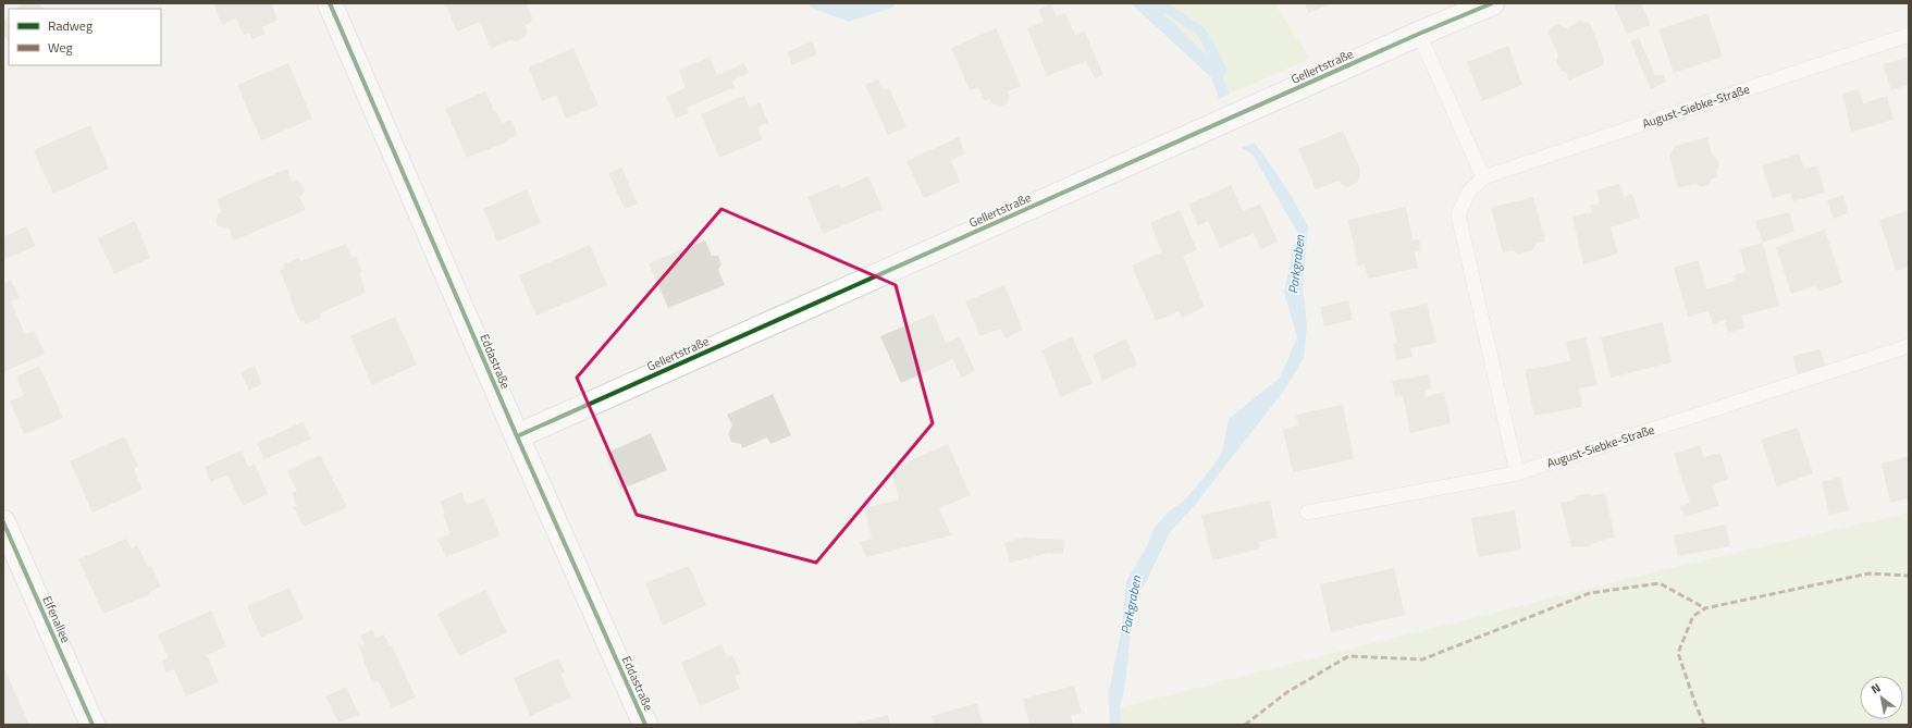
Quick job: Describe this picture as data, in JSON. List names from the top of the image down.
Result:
{
  "streets": {
    "street": ["Gellertstraße", "Eddastraße", "Elfenallee"],
    "lane": ["August-Siebke-Straße"]
  },
  "crossings": [
    ["Gellertstraße", "Eddastraße"]
  ],
  "water": ["Parkgraben"],
  "legend": ["Radweg", "Weg"],
  "north": "top left"
}
